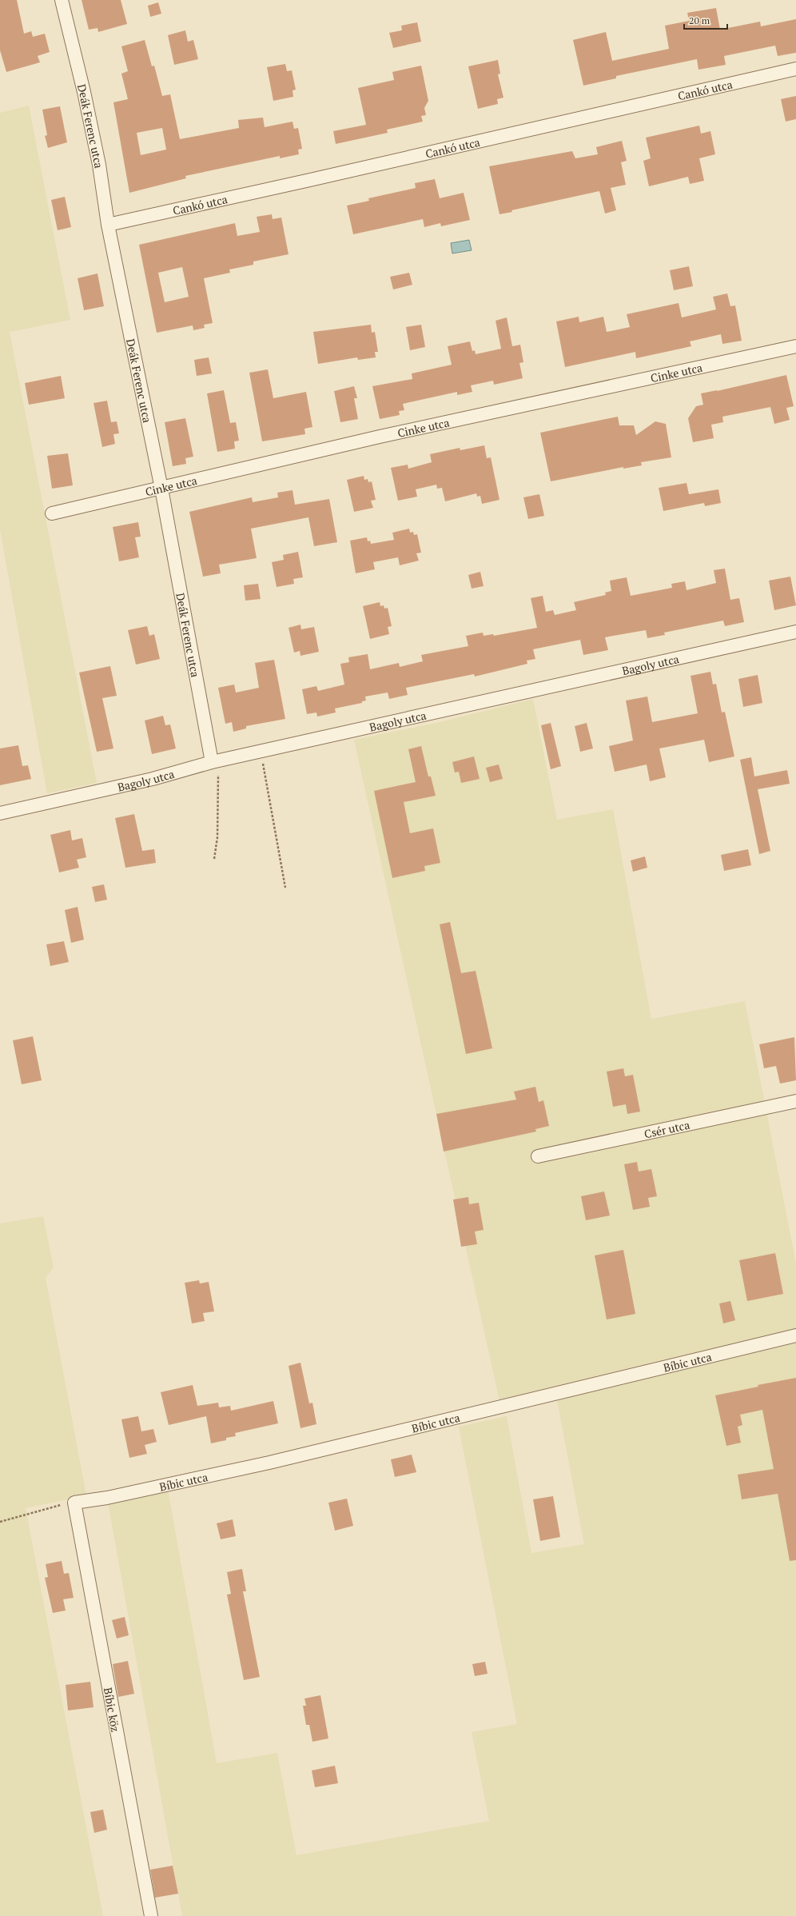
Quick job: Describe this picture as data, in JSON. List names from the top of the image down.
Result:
{
  "streets": {
    "street": [
      "Cankó utca",
      "Deák Ferenc utca",
      "Cinke utca",
      "Bagoly utca",
      "Csér utca",
      "Bíbic utca",
      "Bíbic köz"
    ]
  },
  "crossings": [
    ["Cankó utca", "Deák Ferenc utca"],
    ["Deák Ferenc utca", "Cinke utca"],
    ["Deák Ferenc utca", "Bagoly utca"],
    ["Bíbic utca", "Bíbic köz"]
  ],
  "scale_bar": "20 m"
}
